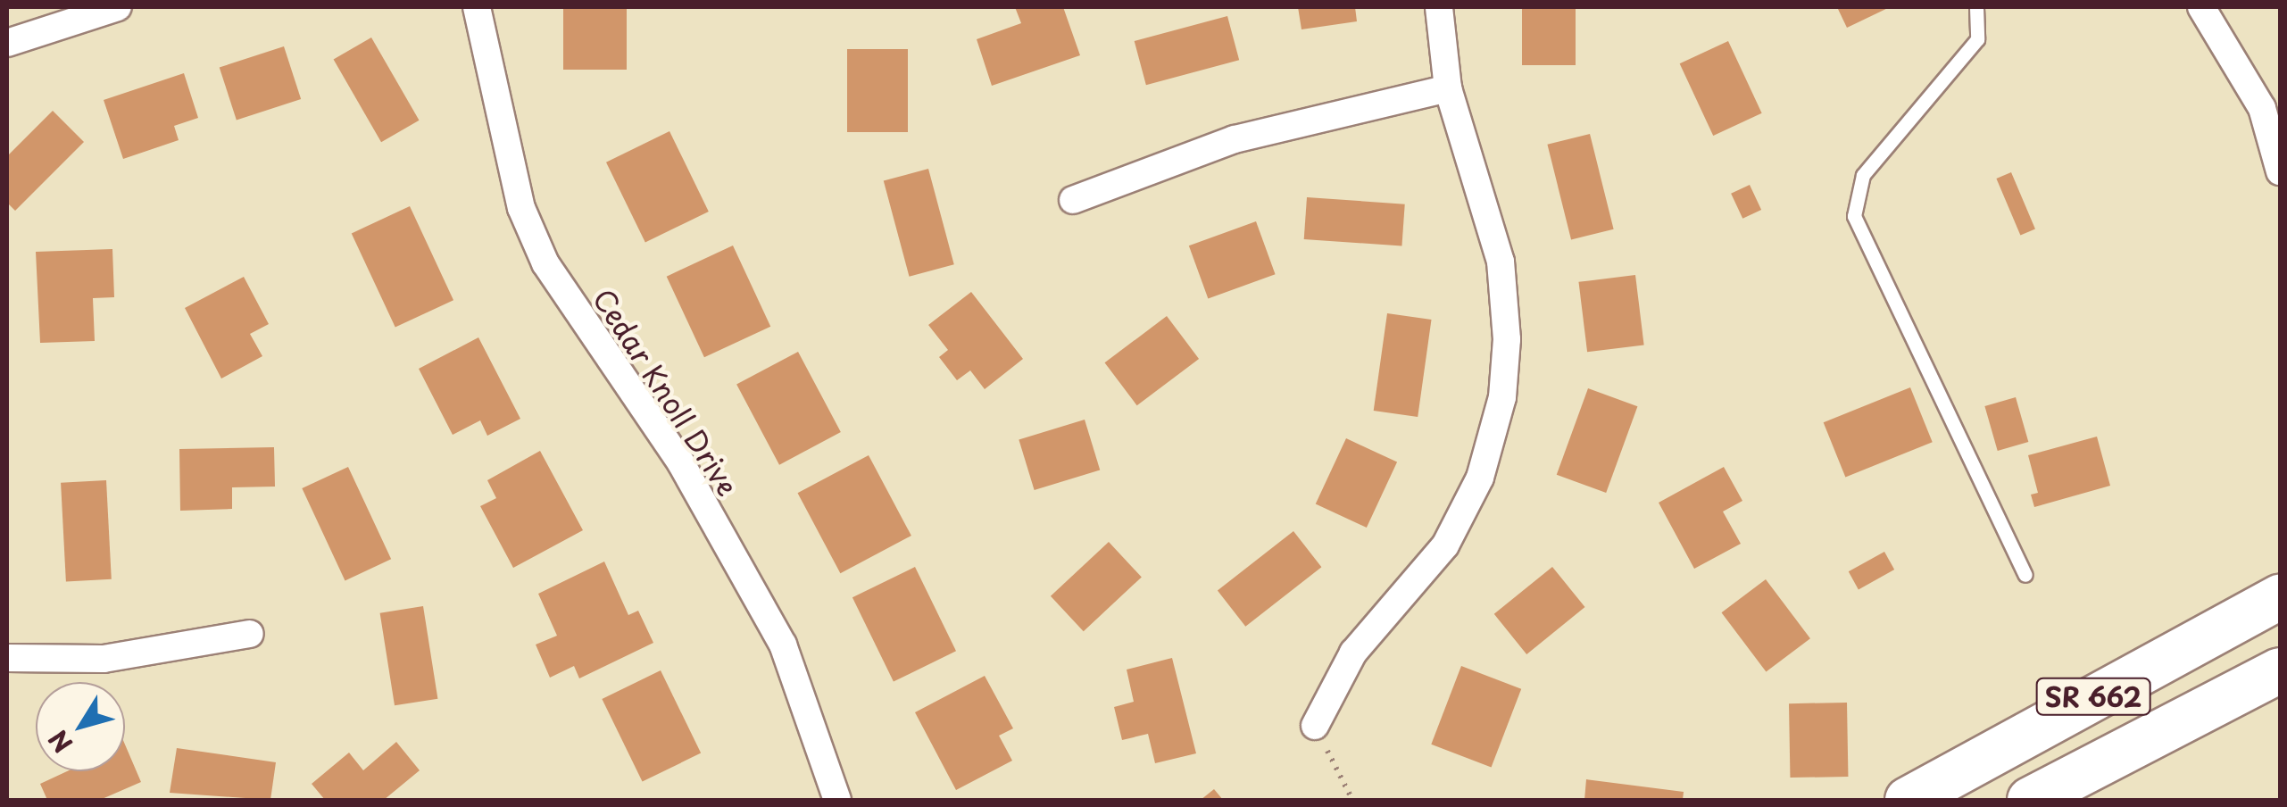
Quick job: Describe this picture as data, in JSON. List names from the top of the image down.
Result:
{
  "streets": {
    "main road": ["SR 662"],
    "street": ["Cedar Knoll Drive"]
  },
  "north": "bottom left"
}
